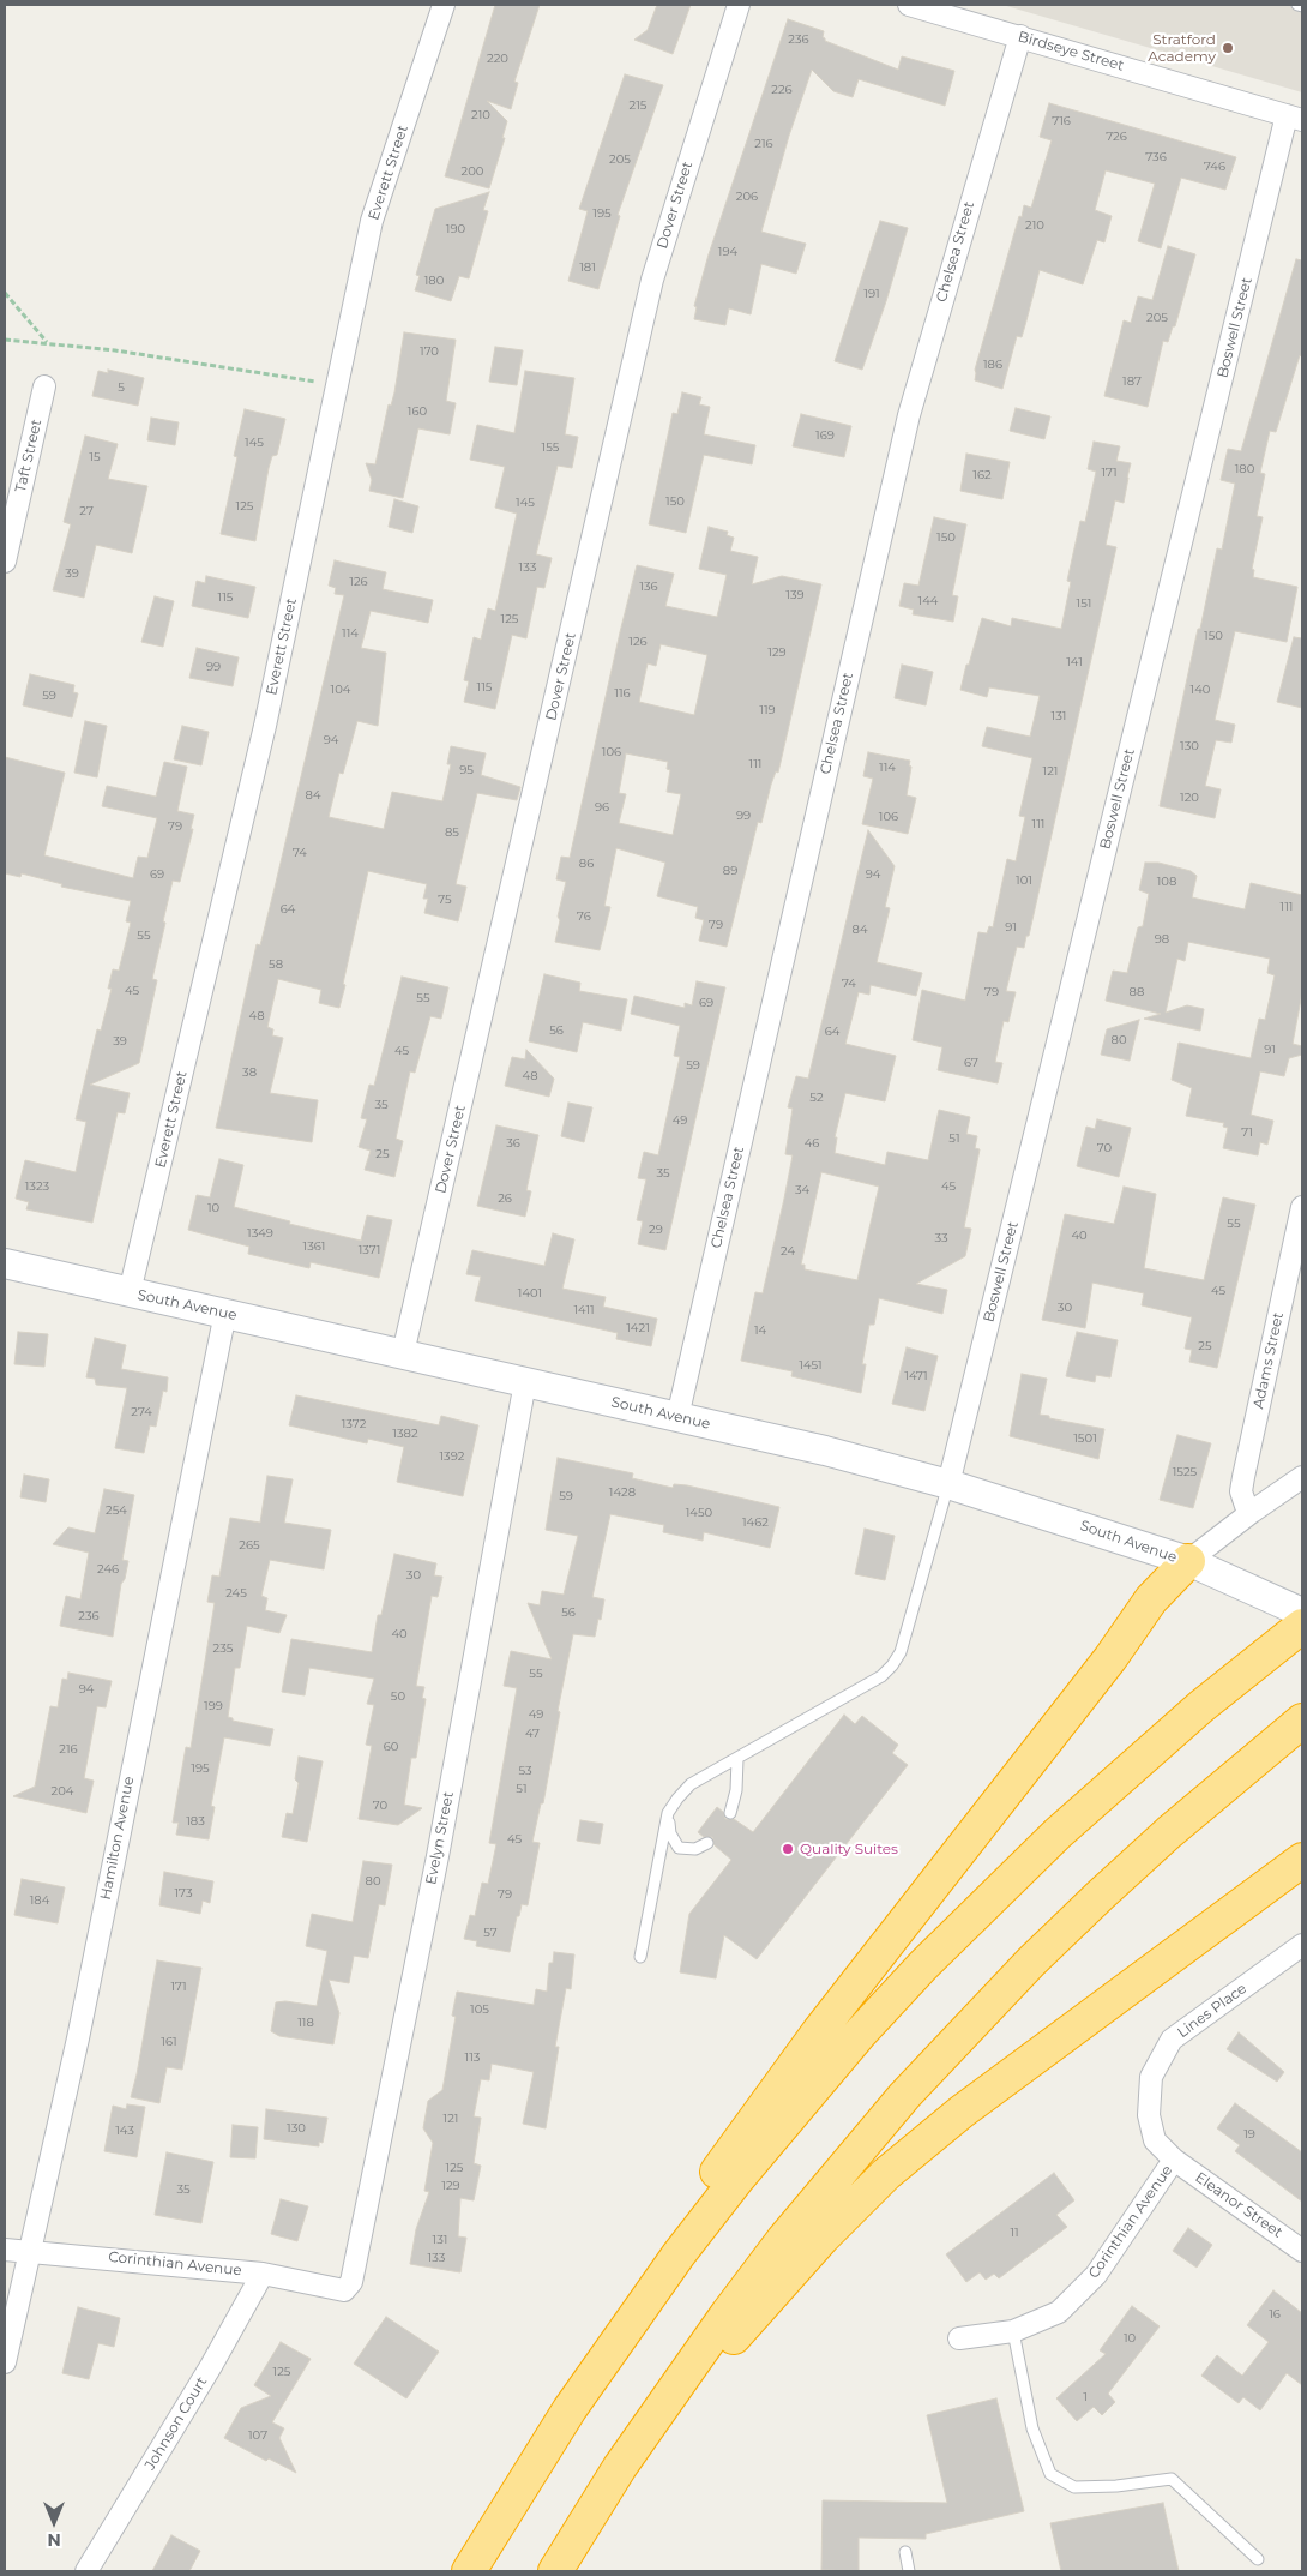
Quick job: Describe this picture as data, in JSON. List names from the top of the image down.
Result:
{
  "streets": {
    "main road": ["South Avenue"],
    "street": [
      "Birdseye Street",
      "Everett Street",
      "Dover Street",
      "Chelsea Street",
      "Boswell Street",
      "Taft Street",
      "Adams Street",
      "Hamilton Avenue",
      "Evelyn Street",
      "Lines Place",
      "Eleanor Street",
      "Corinthian Avenue",
      "Johnson Court"
    ]
  },
  "crossings": [
    ["Birdseye Street", "Chelsea Street"],
    ["Birdseye Street", "Boswell Street"],
    ["Everett Street", "South Avenue"],
    ["Dover Street", "South Avenue"],
    ["Chelsea Street", "South Avenue"],
    ["Boswell Street", "South Avenue"],
    ["South Avenue", "Hamilton Avenue"],
    ["South Avenue", "Evelyn Street"],
    ["Hamilton Avenue", "Corinthian Avenue"],
    ["Evelyn Street", "Corinthian Avenue"],
    ["Lines Place", "Eleanor Street"],
    ["Lines Place", "Corinthian Avenue"],
    ["Eleanor Street", "Corinthian Avenue"],
    ["Corinthian Avenue", "Johnson Court"]
  ],
  "places": ["Stratford Academy", "Quality Suites"],
  "house_numbers": [
    "236",
    "220",
    "226",
    "215",
    "210",
    "716",
    "726",
    "216",
    "736",
    "205",
    "746",
    "200",
    "206",
    "195",
    "210",
    "190",
    "194",
    "181",
    "180",
    "191",
    "205",
    "170",
    "186",
    "187",
    "5",
    "160",
    "169",
    "145",
    "155",
    "15",
    "180",
    "171",
    "162",
    "150",
    "145",
    "125",
    "27",
    "150",
    "133",
    "39",
    "126",
    "136",
    "139",
    "115",
    "144",
    "151",
    "125",
    "114",
    "150",
    "126",
    "129",
    "141",
    "99",
    "115",
    "104",
    "140",
    "116",
    "59",
    "119",
    "131",
    "94",
    "130",
    "106",
    "111",
    "114",
    "95",
    "121",
    "84",
    "120",
    "96",
    "99",
    "106",
    "111",
    "79",
    "85",
    "74",
    "86",
    "89",
    "69",
    "94",
    "101",
    "108",
    "75",
    "111",
    "64",
    "76",
    "79",
    "91",
    "84",
    "55",
    "98",
    "58",
    "74",
    "45",
    "79",
    "88",
    "55",
    "69",
    "48",
    "56",
    "64",
    "80",
    "39",
    "91",
    "45",
    "67",
    "59",
    "38",
    "48",
    "52",
    "35",
    "49",
    "71",
    "51",
    "36",
    "46",
    "70",
    "25",
    "35",
    "1323",
    "45",
    "34",
    "26",
    "10",
    "55",
    "29",
    "1349",
    "40",
    "33",
    "1361",
    "1371",
    "24",
    "45",
    "1401",
    "30",
    "1411",
    "1421",
    "14",
    "25",
    "1451",
    "1471",
    "274",
    "1372",
    "1382",
    "1501",
    "1392",
    "1525",
    "1428",
    "59",
    "254",
    "1450",
    "1462",
    "265",
    "246",
    "30",
    "245",
    "56",
    "236",
    "40",
    "235",
    "55",
    "94",
    "50",
    "199",
    "49",
    "47",
    "60",
    "216",
    "195",
    "53",
    "51",
    "204",
    "70",
    "183",
    "45",
    "80",
    "173",
    "79",
    "184",
    "57",
    "171",
    "105",
    "118",
    "161",
    "113",
    "121",
    "130",
    "143",
    "19",
    "125",
    "129",
    "35",
    "11",
    "131",
    "133",
    "16",
    "10",
    "125",
    "1",
    "107"
  ],
  "north": "bottom"
}
